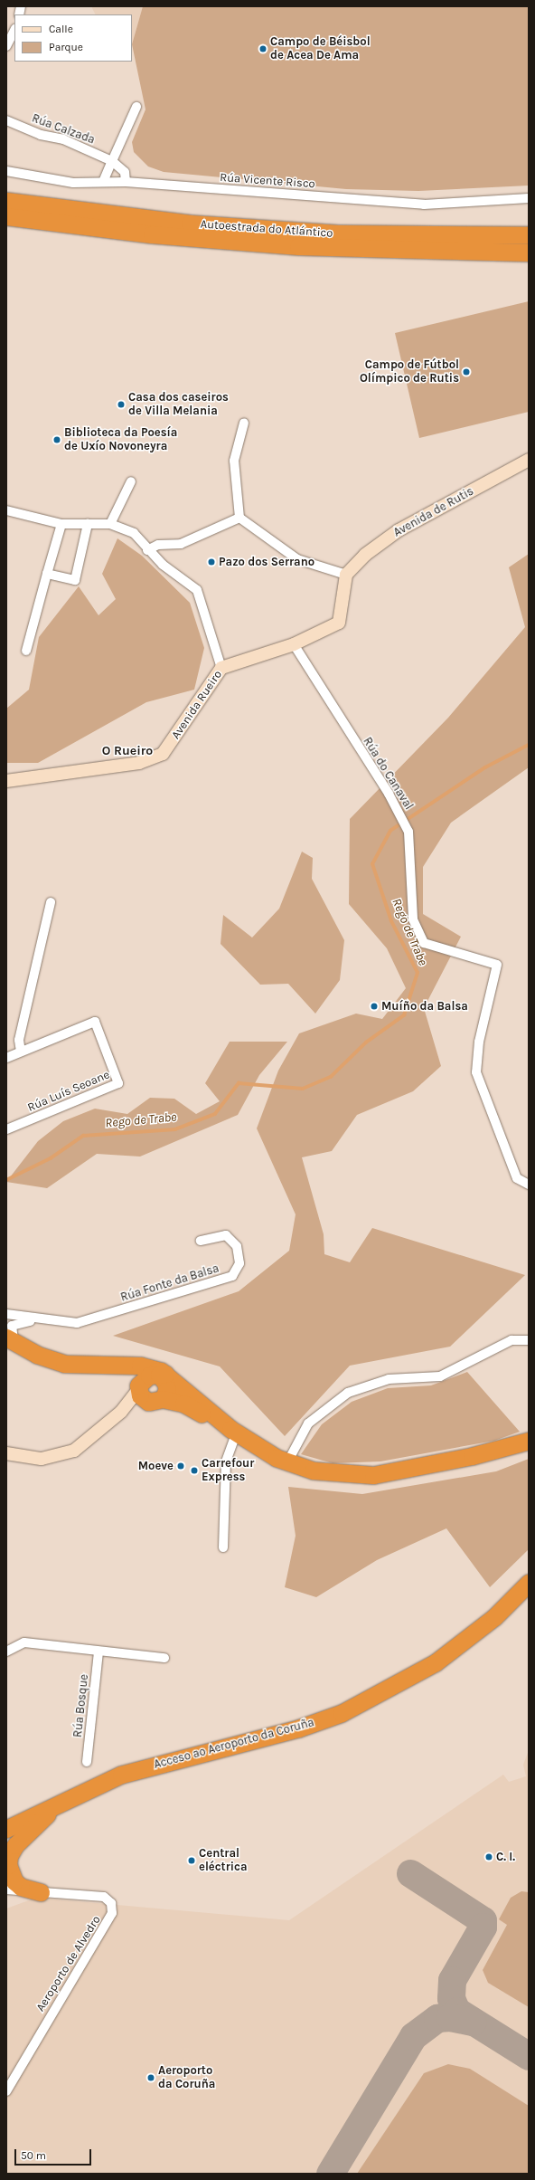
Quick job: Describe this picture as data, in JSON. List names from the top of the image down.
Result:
{
  "streets": {
    "highway": ["Autoestrada do Atlántico", "Acceso ao Aeroporto da Coruña"],
    "street": [
      "Rúa Calzada",
      "Rúa Vicente Risco",
      "Avenida de Rutis",
      "Avenida Rueiro",
      "Rúa do Canaval",
      "Rúa Luís Seoane",
      "Rúa Fonte da Balsa",
      "Rúa Bosque",
      "Aeroporto de Alvedro"
    ]
  },
  "crossings": [
    ["Rúa Calzada", "Rúa Vicente Risco"],
    ["Avenida de Rutis", "Avenida Rueiro"],
    ["Avenida Rueiro", "Rúa do Canaval"]
  ],
  "districts": ["O Rueiro"],
  "water": ["Rego de Trabe"],
  "places": [
    "Campo de Béisbol de Acea De Ama",
    "Campo de Fútbol Olímpico de Rutis",
    "Casa dos caseiros de Villa Melania",
    "Biblioteca da Poesía de Uxío Novoneyra",
    "Pazo dos Serrano",
    "Muíño da Balsa",
    "Moeve",
    "Carrefour Express",
    "C. I.",
    "Central eléctrica",
    "Aeroporto da Coruña"
  ],
  "legend": ["Calle", "Parque"],
  "scale_bar": "50 m"
}
